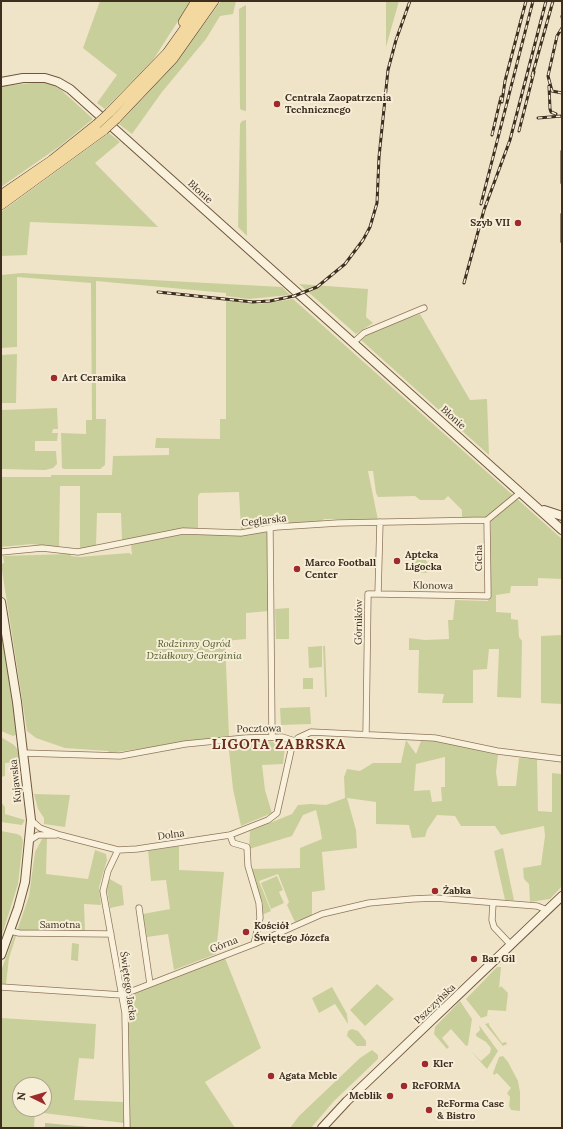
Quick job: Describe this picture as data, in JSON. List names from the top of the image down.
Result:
{
  "streets": {
    "street": [
      "Błonie",
      "Ceglarska",
      "Cicha",
      "Klonowa",
      "Górników",
      "Pocztowa",
      "Kujawska",
      "Dolna",
      "Samotna",
      "Górna",
      "Świętego Jacka",
      "Pszczyńska"
    ]
  },
  "crossings": [
    ["Ceglarska", "Cicha"],
    ["Ceglarska", "Górników"],
    ["Cicha", "Klonowa"],
    ["Klonowa", "Górników"],
    ["Pocztowa", "Kujawska"],
    ["Pocztowa", "Dolna"],
    ["Kujawska", "Dolna"],
    ["Kujawska", "Samotna"],
    ["Dolna", "Świętego Jacka"],
    ["Samotna", "Świętego Jacka"],
    ["Górna", "Świętego Jacka"],
    ["Górna", "Pszczyńska"]
  ],
  "districts": ["LIGOTA ZABRSKA"],
  "parks": ["Rodzinny Ogród Działkowy Georginia"],
  "places": [
    "Centrala Zaopatrzenia Technicznego",
    "Szyb VII",
    "Art Ceramika",
    "Apteka Ligocka",
    "Marco Football Center",
    "Żabka",
    "Kościół Świętego Józefa",
    "Bar Gil",
    "Kler",
    "Agata Meble",
    "ReFORMA",
    "Meblik",
    "ReForma Case & Bistro"
  ],
  "north": "left"
}
